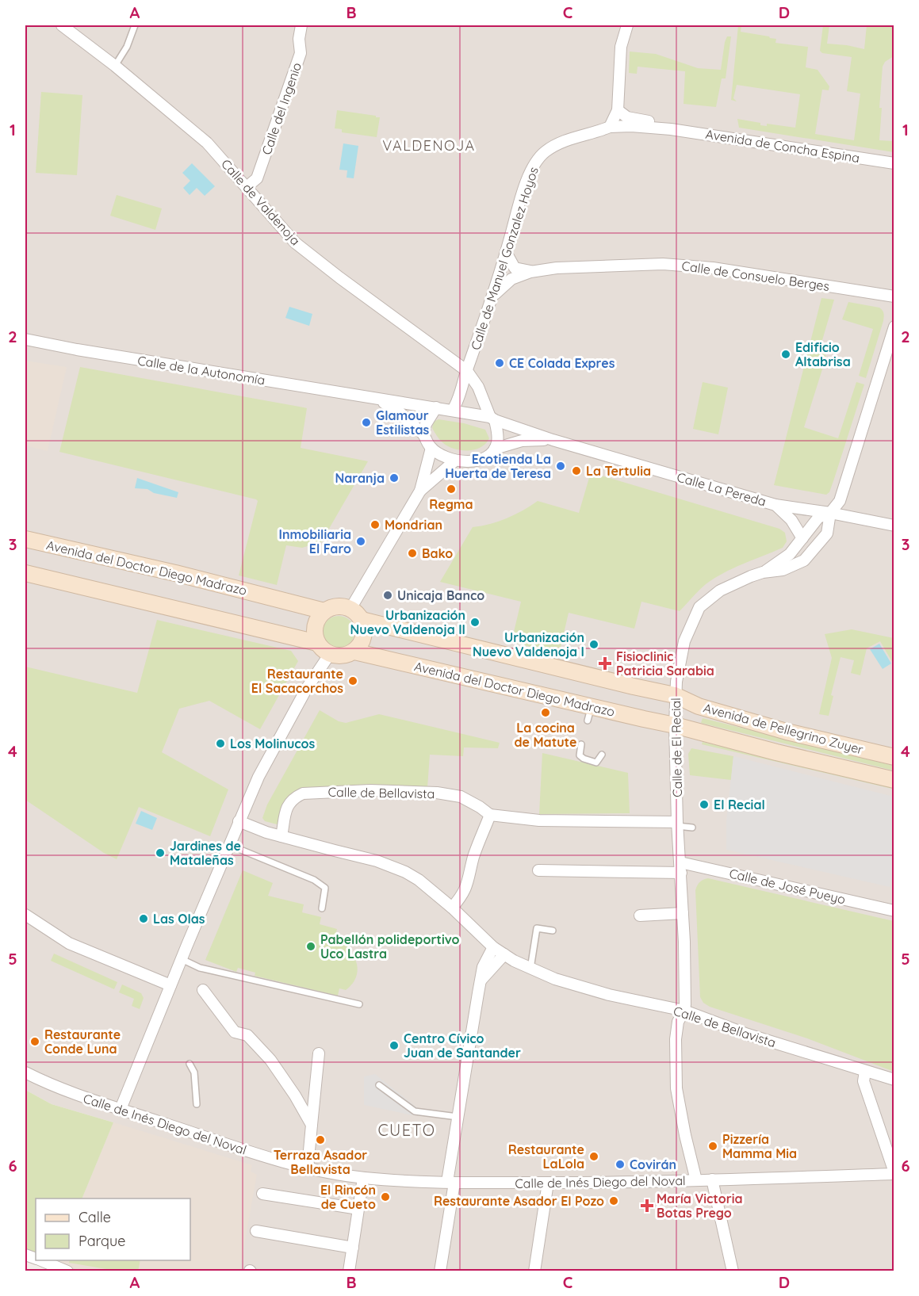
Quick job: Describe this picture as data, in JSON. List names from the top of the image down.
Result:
{
  "streets": {
    "main road": ["Avenida del Doctor Diego Madrazo", "Avenida de Pellegrino Zuyer"],
    "street": [
      "Calle del Ingenio",
      "Avenida de Concha Espina",
      "Calle de Valdenoja",
      "Calle de Manuel Gonzalez Hoyos",
      "Calle de Consuelo Berges",
      "Calle de la Autonomía",
      "Calle La Pereda",
      "Calle de El Recial",
      "Calle de Bellavista",
      "Calle de José Pueyo",
      "Calle de Inés Diego del Noval"
    ]
  },
  "crossings": [
    ["Calle del Ingenio", "Calle de Valdenoja"],
    ["Avenida de Concha Espina", "Calle de Manuel Gonzalez Hoyos"],
    ["Calle de Valdenoja", "Calle de Manuel Gonzalez Hoyos"],
    ["Calle de Manuel Gonzalez Hoyos", "Calle de Consuelo Berges"],
    ["Calle de Manuel Gonzalez Hoyos", "Calle de la Autonomía"],
    ["Calle de Manuel Gonzalez Hoyos", "Calle La Pereda"],
    ["Calle de la Autonomía", "Calle La Pereda"],
    ["Calle La Pereda", "Calle de El Recial"],
    ["Avenida del Doctor Diego Madrazo", "Avenida de Pellegrino Zuyer"],
    ["Avenida del Doctor Diego Madrazo", "Calle de El Recial"],
    ["Avenida de Pellegrino Zuyer", "Calle de El Recial"],
    ["Calle de El Recial", "Calle de Bellavista"],
    ["Calle de El Recial", "Calle de José Pueyo"],
    ["Calle de El Recial", "Calle de Inés Diego del Noval"]
  ],
  "districts": ["VALDENOJA", "CUETO"],
  "places": {
    "other": [
      "Edificio Altabrisa",
      "CE Colada Expres",
      "Glamour Estilistas",
      "Ecotienda La Huerta de Teresa",
      "La Tertulia",
      "Naranja",
      "Regma",
      "Mondrian",
      "Inmobiliaria El Faro",
      "Bako",
      "Unicaja Banco",
      "Urbanización Nuevo Valdenoja II",
      "Urbanización Nuevo Valdenoja I",
      "Restaurante El Sacacorchos",
      "La cocina de Matute",
      "Los Molinucos",
      "El Recial",
      "Jardines de Mataleñas",
      "Las Olas",
      "Pabellón polideportivo Uco Lastra",
      "Restaurante Conde Luna",
      "Centro Cívico Juan de Santander",
      "Terraza Asador Bellavista",
      "Pizzería Mamma Mia",
      "Restaurante LaLola",
      "Covirán",
      "El Rincón de Cueto",
      "Restaurante Asador El Pozo"
    ],
    "health": ["Fisioclinic Patricia Sarabia", "María Victoria Botas Prego"]
  },
  "legend": ["Calle", "Parque"],
  "grid": {
    "columns": [
      "A",
      "B",
      "C",
      "D"
    ],
    "rows": [
      "1",
      "2",
      "3",
      "4",
      "5",
      "6"
    ]
  }
}
